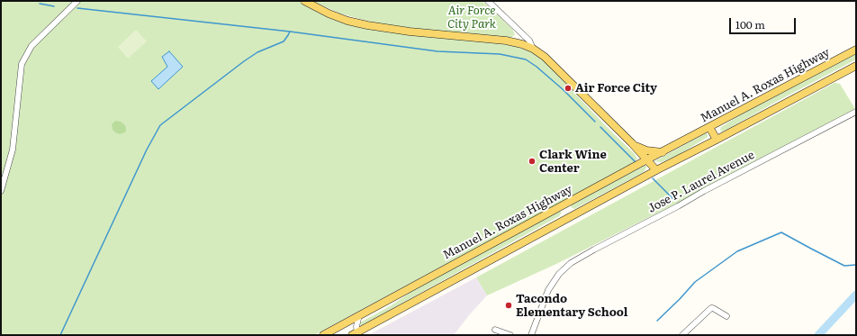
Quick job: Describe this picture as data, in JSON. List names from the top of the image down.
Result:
{
  "streets": {
    "main road": ["Manuel A. Roxas Highway"],
    "street": ["Jose P. Laurel Avenue"]
  },
  "parks": ["Air Force City Park"],
  "places": ["Air Force City", "Clark Wine Center", "Tacondo Elementary School"],
  "scale_bar": "100 m"
}
